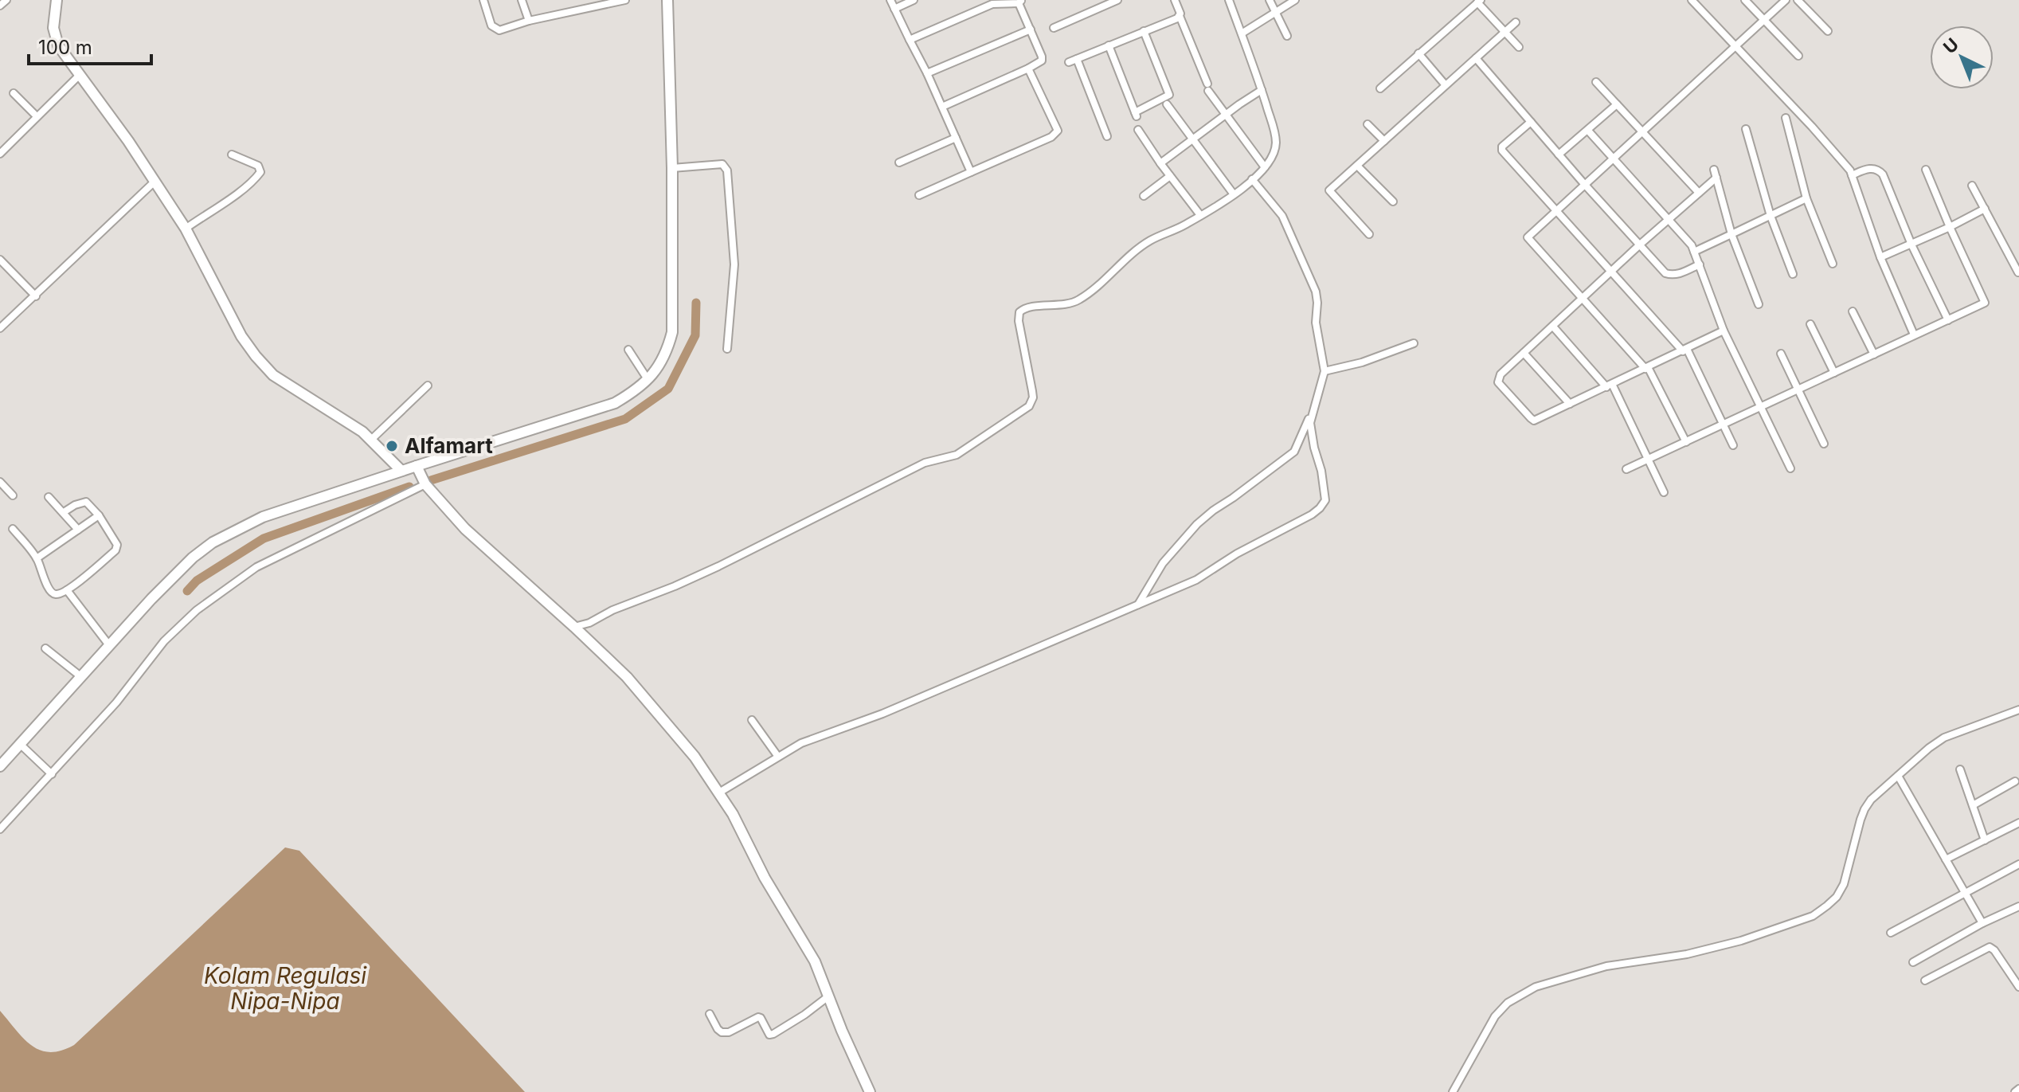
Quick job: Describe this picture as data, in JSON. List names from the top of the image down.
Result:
{
  "water": ["Kolam Regulasi Nipa-Nipa"],
  "places": ["Alfamart"],
  "scale_bar": "100 m",
  "north": "top left"
}
